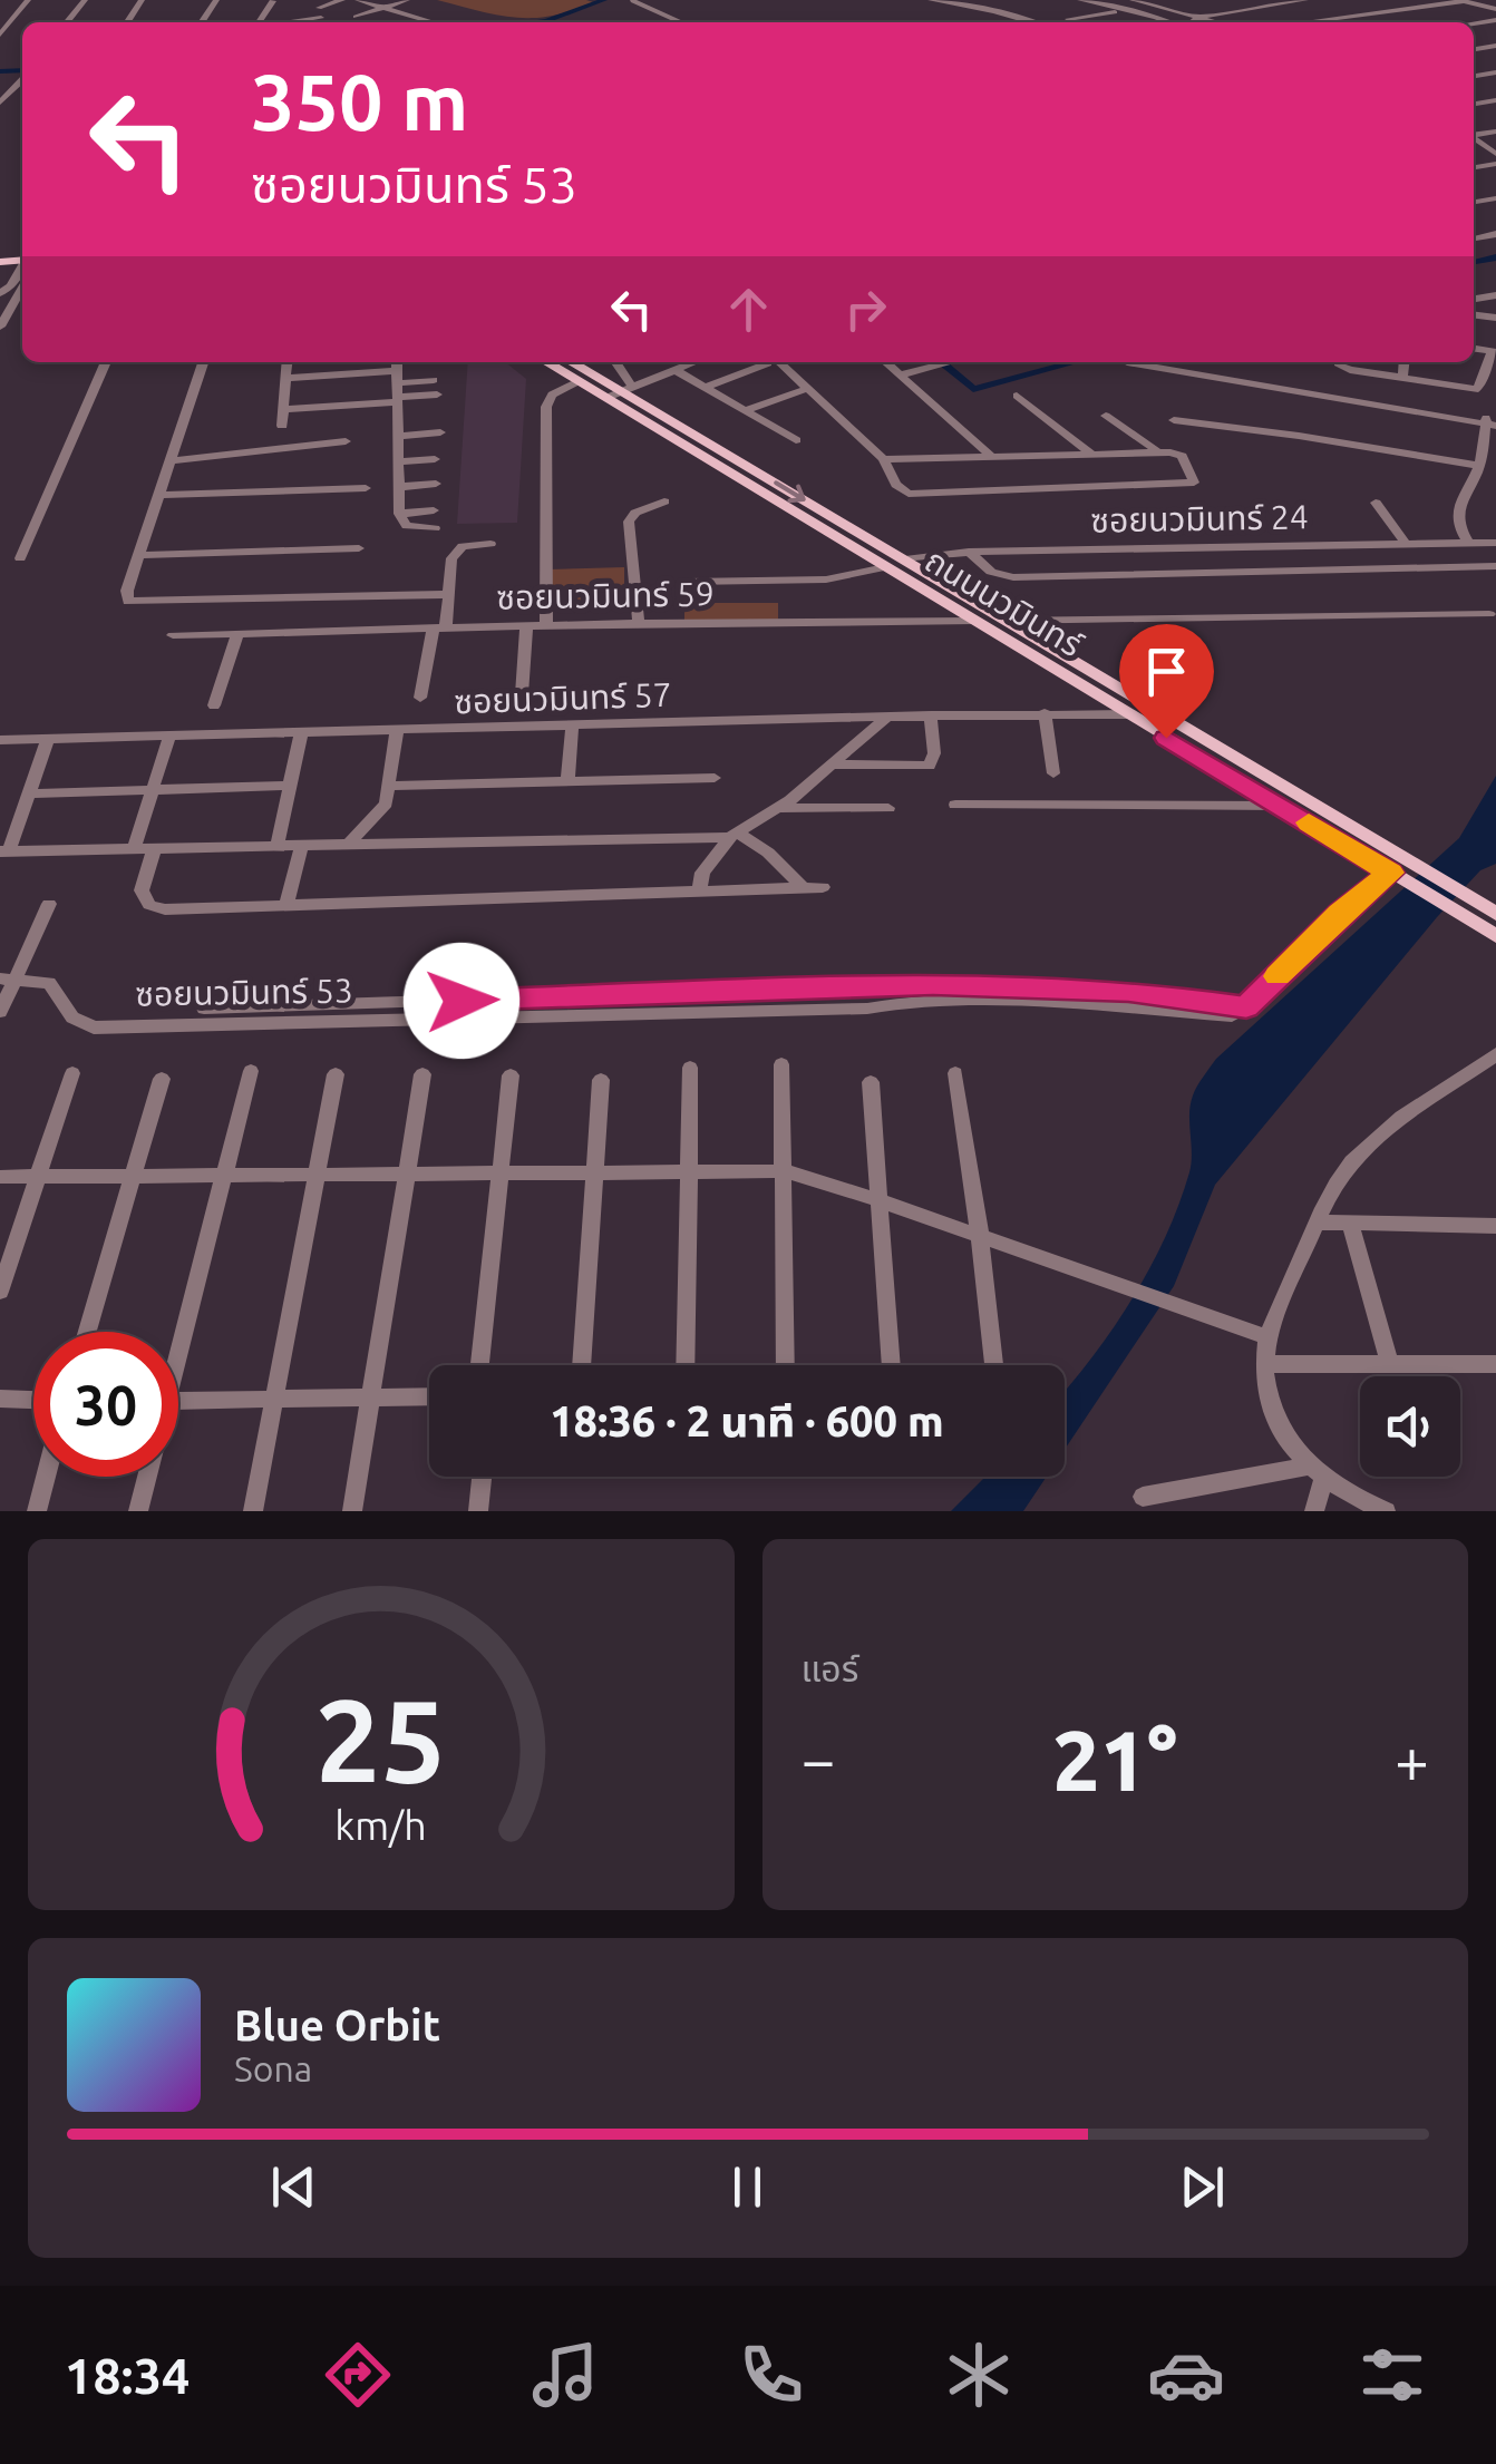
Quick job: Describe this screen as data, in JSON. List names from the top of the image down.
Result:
{
  "streets": {
    "main road": ["ถนนนวมินทร์"],
    "street": [
      "ซอยนวมินทร์ 24",
      "ซอยนวมินทร์ 59",
      "ซอยนวมินทร์ 57",
      "ซอยนวมินทร์ 53"
    ]
  },
  "crossings": [
    ["ซอยนวมินทร์ 24", "ถนนนวมินทร์"],
    ["ซอยนวมินทร์ 59", "ถนนนวมินทร์"],
    ["ถนนนวมินทร์", "ซอยนวมินทร์ 57"]
  ],
  "page": {
    "turn": ["350 m", "ซอยนวมินทร์ 53"],
    "limit": "30",
    "trip": "18:36 · 2 นาที · 600 m",
    "tile": "แอร์",
    "heat": ["−", "21°", "+"],
    "song": ["Blue Orbit", "Sona"],
    "tabs": "18:34",
    "gauge": ["25", "km/h"]
  }
}
